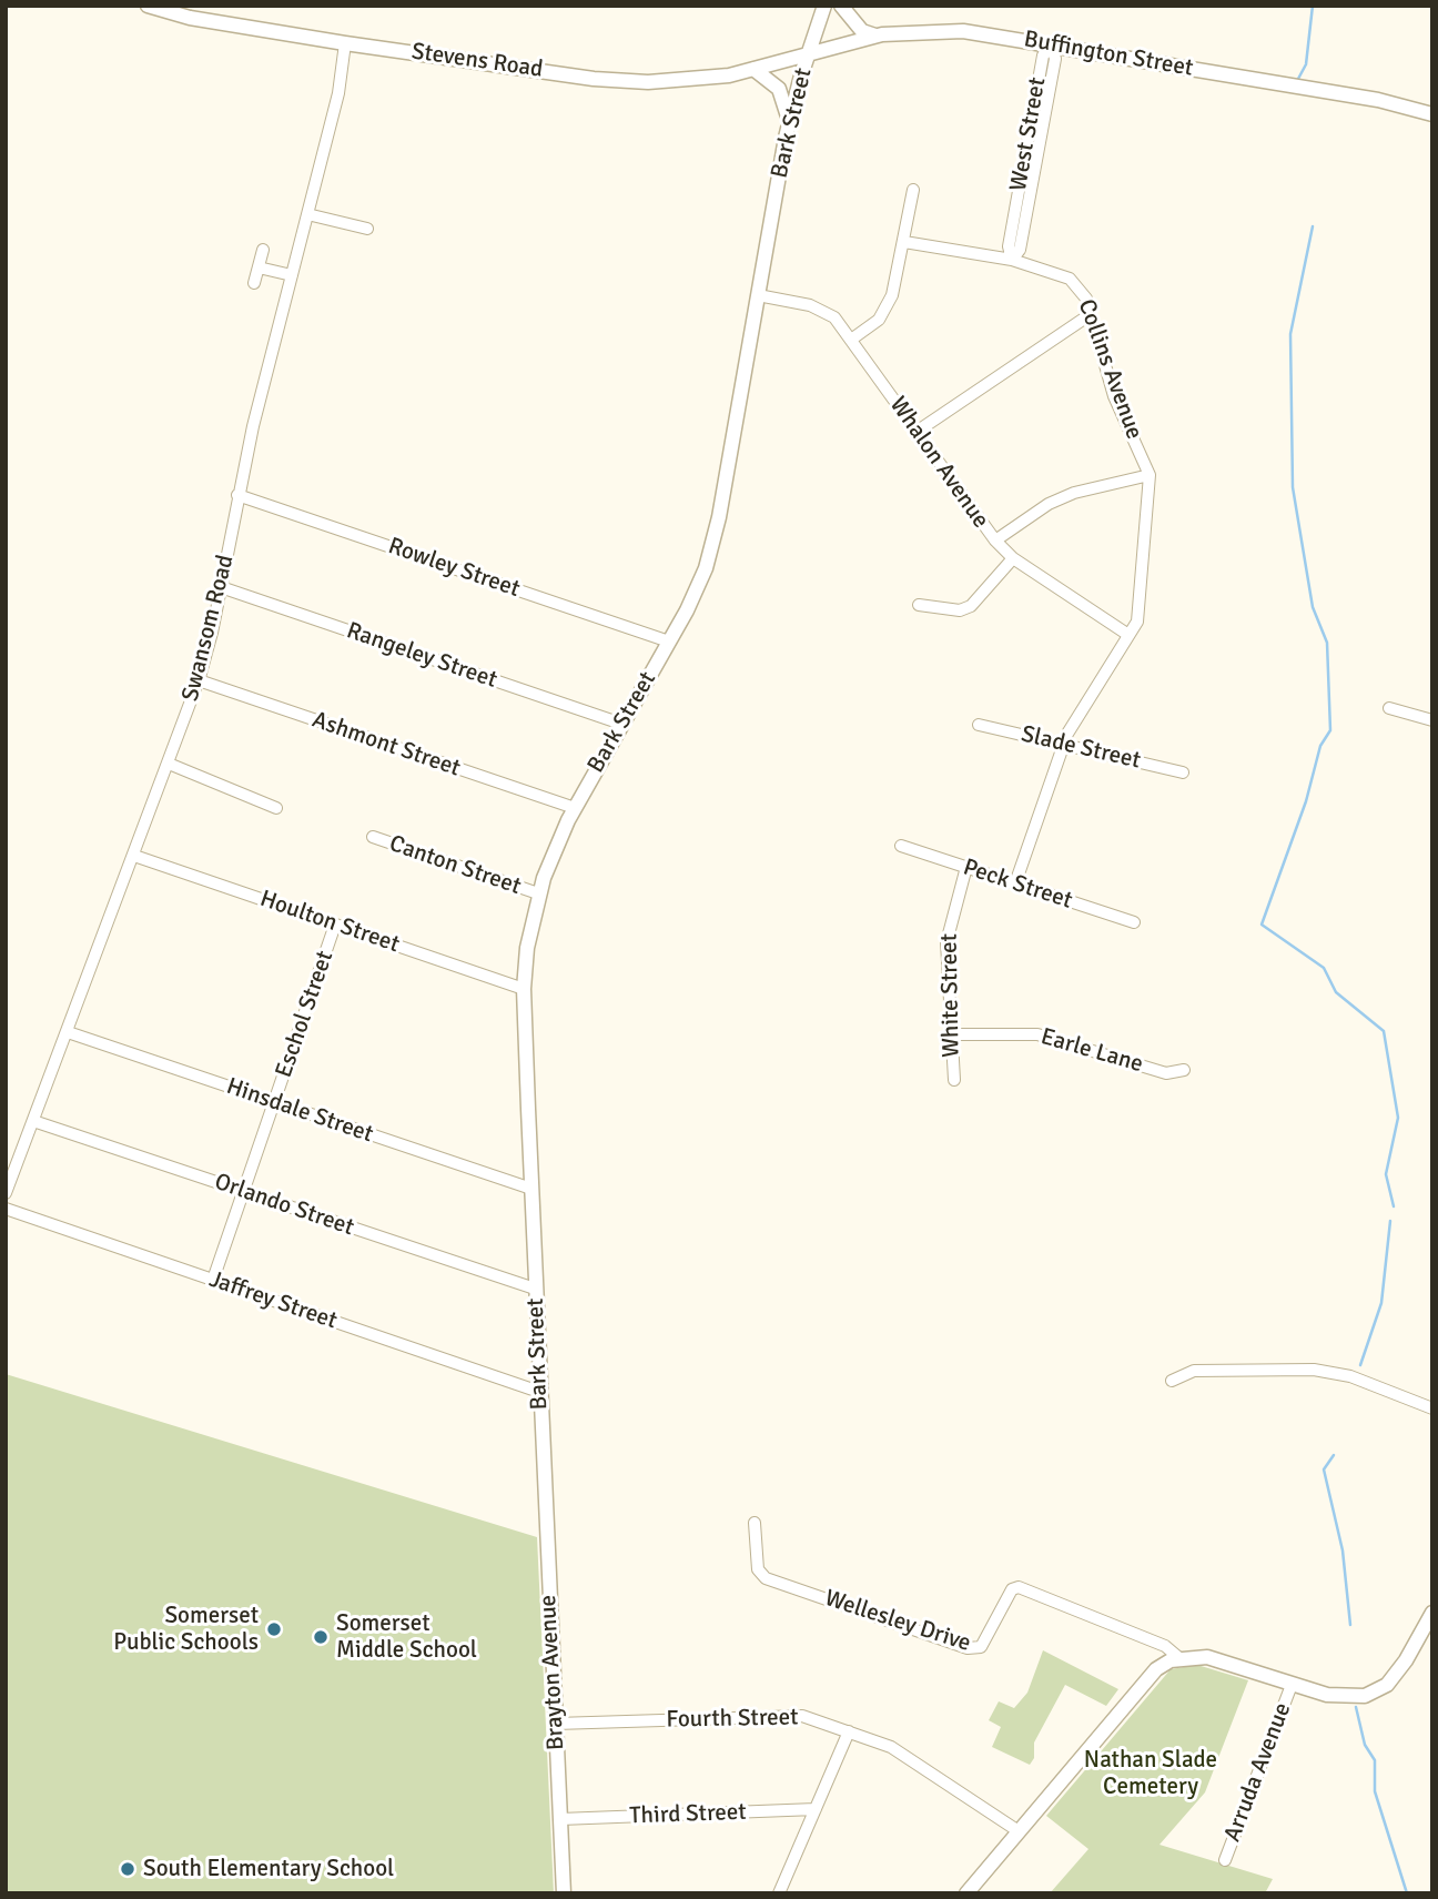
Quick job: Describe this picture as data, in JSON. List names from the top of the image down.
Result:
{
  "streets": {
    "main road": [
      "Buffington Street",
      "Stevens Road",
      "Bark Street",
      "Brayton Avenue"
    ],
    "street": [
      "West Street",
      "Collins Avenue",
      "Whalon Avenue",
      "Rowley Street",
      "Swansom Road",
      "Rangeley Street",
      "Ashmont Street",
      "Slade Street",
      "Canton Street",
      "Peck Street",
      "Houlton Street",
      "White Street",
      "Eschol Street",
      "Earle Lane",
      "Hinsdale Street",
      "Orlando Street",
      "Jaffrey Street",
      "Wellesley Drive",
      "Fourth Street",
      "Arruda Avenue",
      "Third Street"
    ]
  },
  "crossings": [
    ["Buffington Street", "Stevens Road"],
    ["Buffington Street", "Bark Street"],
    ["Buffington Street", "West Street"],
    ["Stevens Road", "Bark Street"],
    ["Stevens Road", "Swansom Road"],
    ["Bark Street", "Whalon Avenue"],
    ["Bark Street", "Rowley Street"],
    ["Bark Street", "Rangeley Street"],
    ["Bark Street", "Ashmont Street"],
    ["Bark Street", "Canton Street"],
    ["Bark Street", "Houlton Street"],
    ["Bark Street", "Hinsdale Street"],
    ["Bark Street", "Orlando Street"],
    ["Bark Street", "Jaffrey Street"],
    ["Bark Street", "Brayton Avenue"],
    ["West Street", "Collins Avenue"],
    ["Collins Avenue", "Whalon Avenue"],
    ["Collins Avenue", "Slade Street"],
    ["Collins Avenue", "Peck Street"],
    ["Rowley Street", "Swansom Road"],
    ["Swansom Road", "Rangeley Street"],
    ["Swansom Road", "Ashmont Street"],
    ["Swansom Road", "Houlton Street"],
    ["Swansom Road", "Hinsdale Street"],
    ["Swansom Road", "Orlando Street"],
    ["Peck Street", "White Street"],
    ["Houlton Street", "Eschol Street"],
    ["White Street", "Earle Lane"],
    ["Eschol Street", "Hinsdale Street"],
    ["Eschol Street", "Orlando Street"],
    ["Eschol Street", "Jaffrey Street"],
    ["Brayton Avenue", "Fourth Street"],
    ["Brayton Avenue", "Third Street"]
  ],
  "parks": ["Nathan Slade Cemetery"],
  "places": ["Somerset Public Schools", "Somerset Middle School", "South Elementary School"]
}
